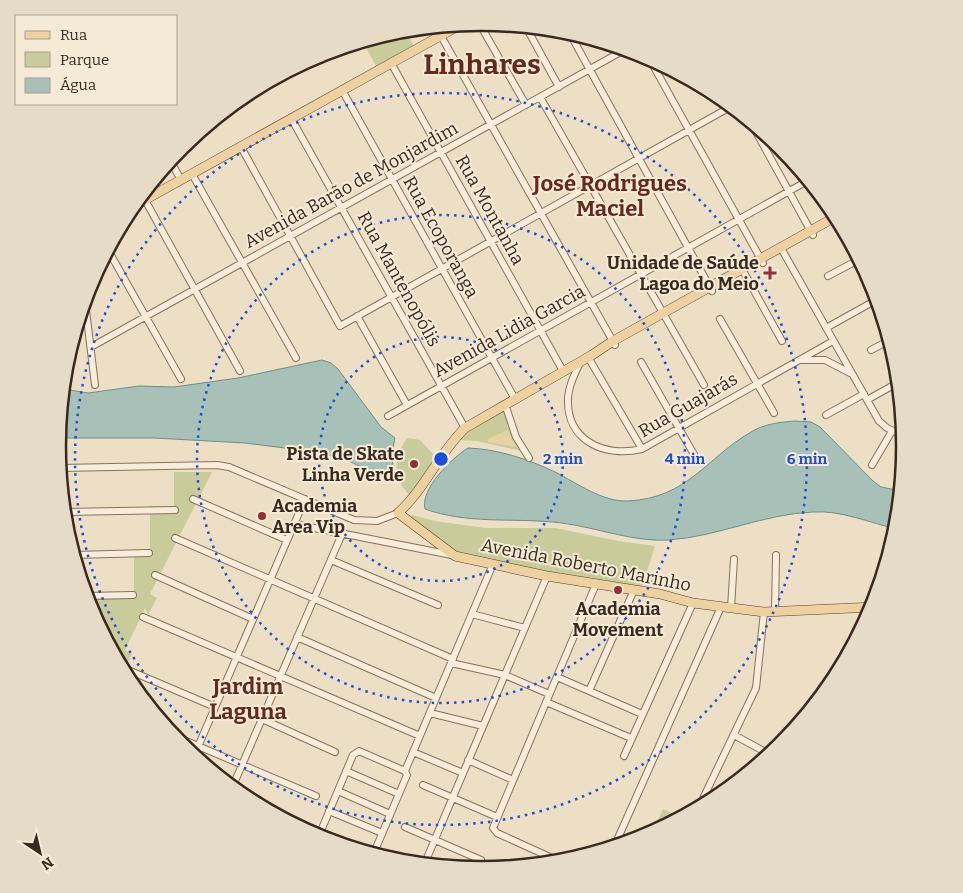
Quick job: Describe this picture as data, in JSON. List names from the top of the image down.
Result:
{
  "streets": {
    "main road": ["Avenida Roberto Marinho"],
    "street": [
      "Avenida Barão de Monjardim",
      "Rua Montanha",
      "Rua Ecoporanga",
      "Rua Mantenopólis",
      "Avenida Lidia Garcia",
      "Rua Guajarás"
    ]
  },
  "crossings": [
    ["Avenida Barão de Monjardim", "Rua Montanha"],
    ["Avenida Barão de Monjardim", "Rua Ecoporanga"],
    ["Avenida Barão de Monjardim", "Rua Mantenopólis"],
    ["Rua Montanha", "Avenida Lidia Garcia"],
    ["Rua Ecoporanga", "Avenida Lidia Garcia"],
    ["Rua Mantenopólis", "Avenida Lidia Garcia"]
  ],
  "districts": ["Linhares", "José Rodrigues Maciel", "Jardim Laguna"],
  "places": {
    "health": ["Unidade de Saúde Lagoa do Meio"],
    "other": ["Pista de Skate Linha Verde", "Academia Area Vip", "Academia Movement"]
  },
  "legend": ["Rua", "Parque", "Água"],
  "north": "bottom right",
  "rings": ["2 min", "4 min", "6 min"]
}
